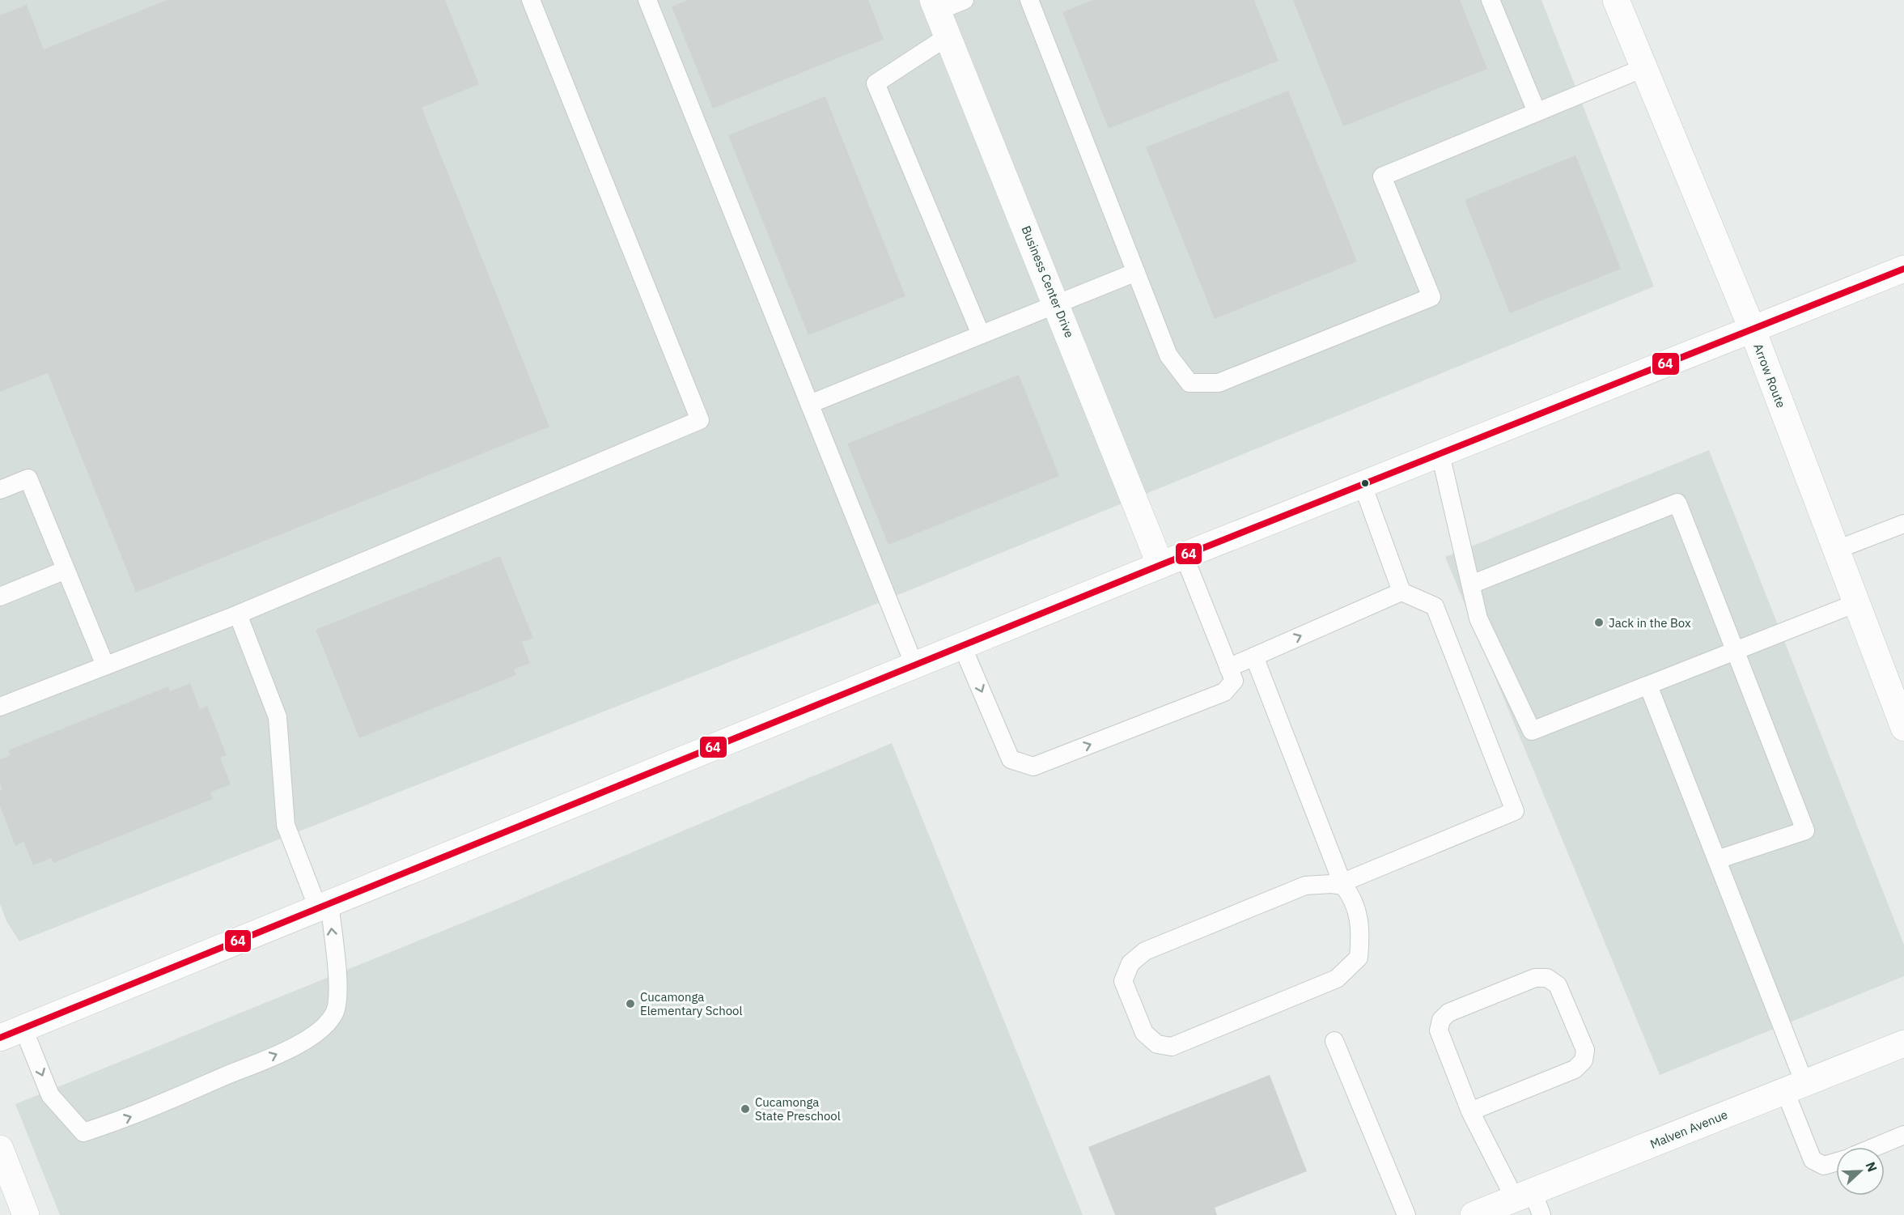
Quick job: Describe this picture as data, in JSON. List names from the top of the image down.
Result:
{
  "streets": {
    "main road": ["Business Center Drive", "Arrow Route", "Malven Avenue"]
  },
  "places": ["Jack in the Box", "Cucamonga Elementary School", "Cucamonga State Preschool"],
  "lines": ["transit line 64"],
  "north": "right"
}
